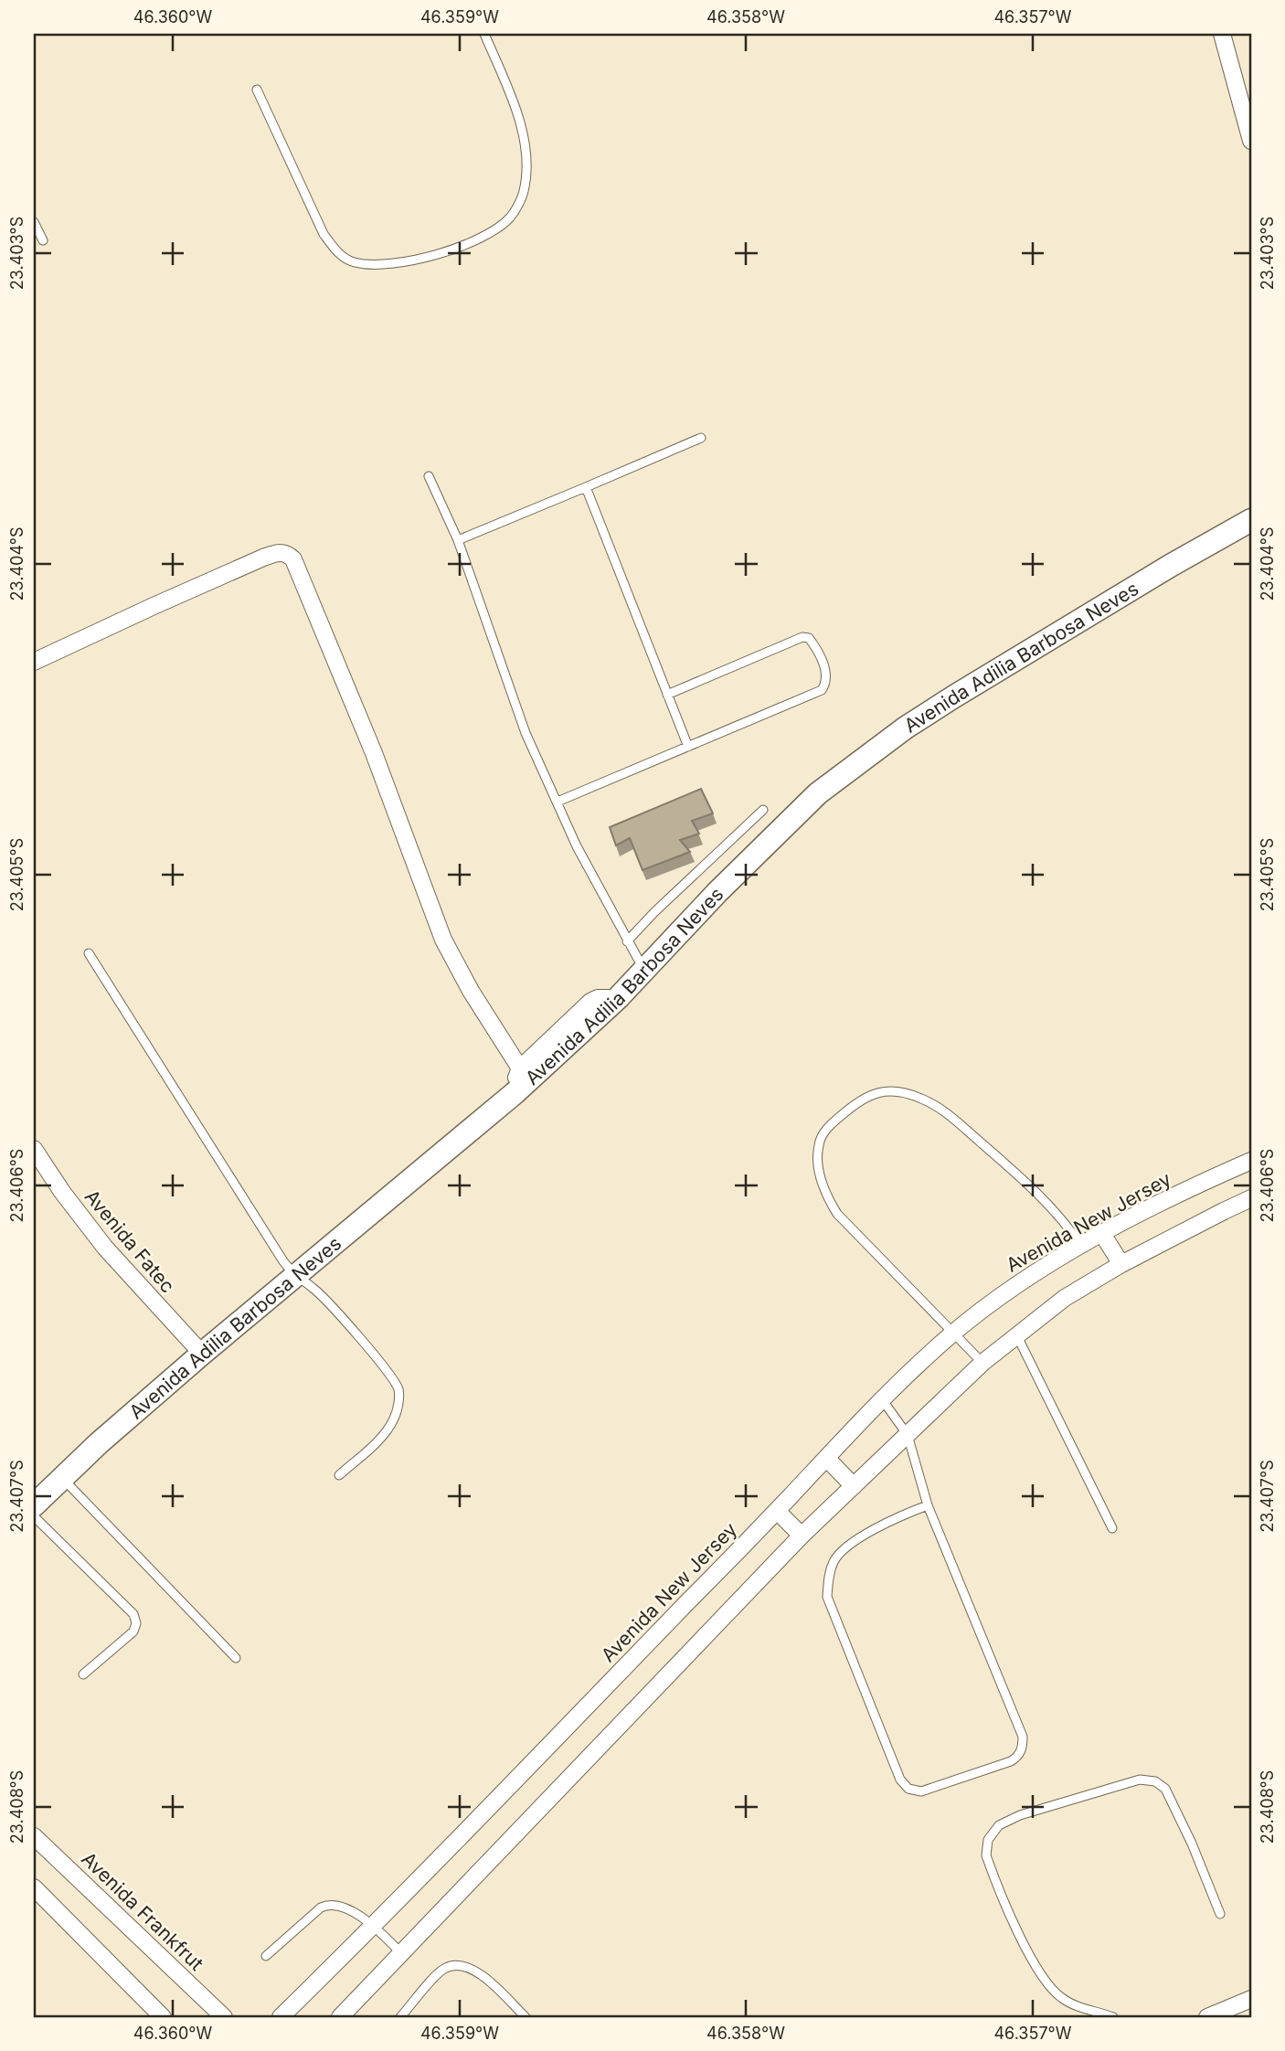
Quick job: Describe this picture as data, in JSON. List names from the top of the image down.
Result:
{
  "streets": {
    "street": [
      "Avenida Adilia Barbosa Neves",
      "Avenida New Jersey",
      "Avenida Fatec",
      "Avenida Frankfrut"
    ]
  },
  "crossings": [
    ["Avenida Adilia Barbosa Neves", "Avenida Fatec"]
  ],
  "coordinates": [
    "46.360°W",
    "46.359°W",
    "46.358°W",
    "46.357°W",
    "23.403°S",
    "23.404°S",
    "23.405°S",
    "23.406°S",
    "23.407°S",
    "23.408°S"
  ]
}
